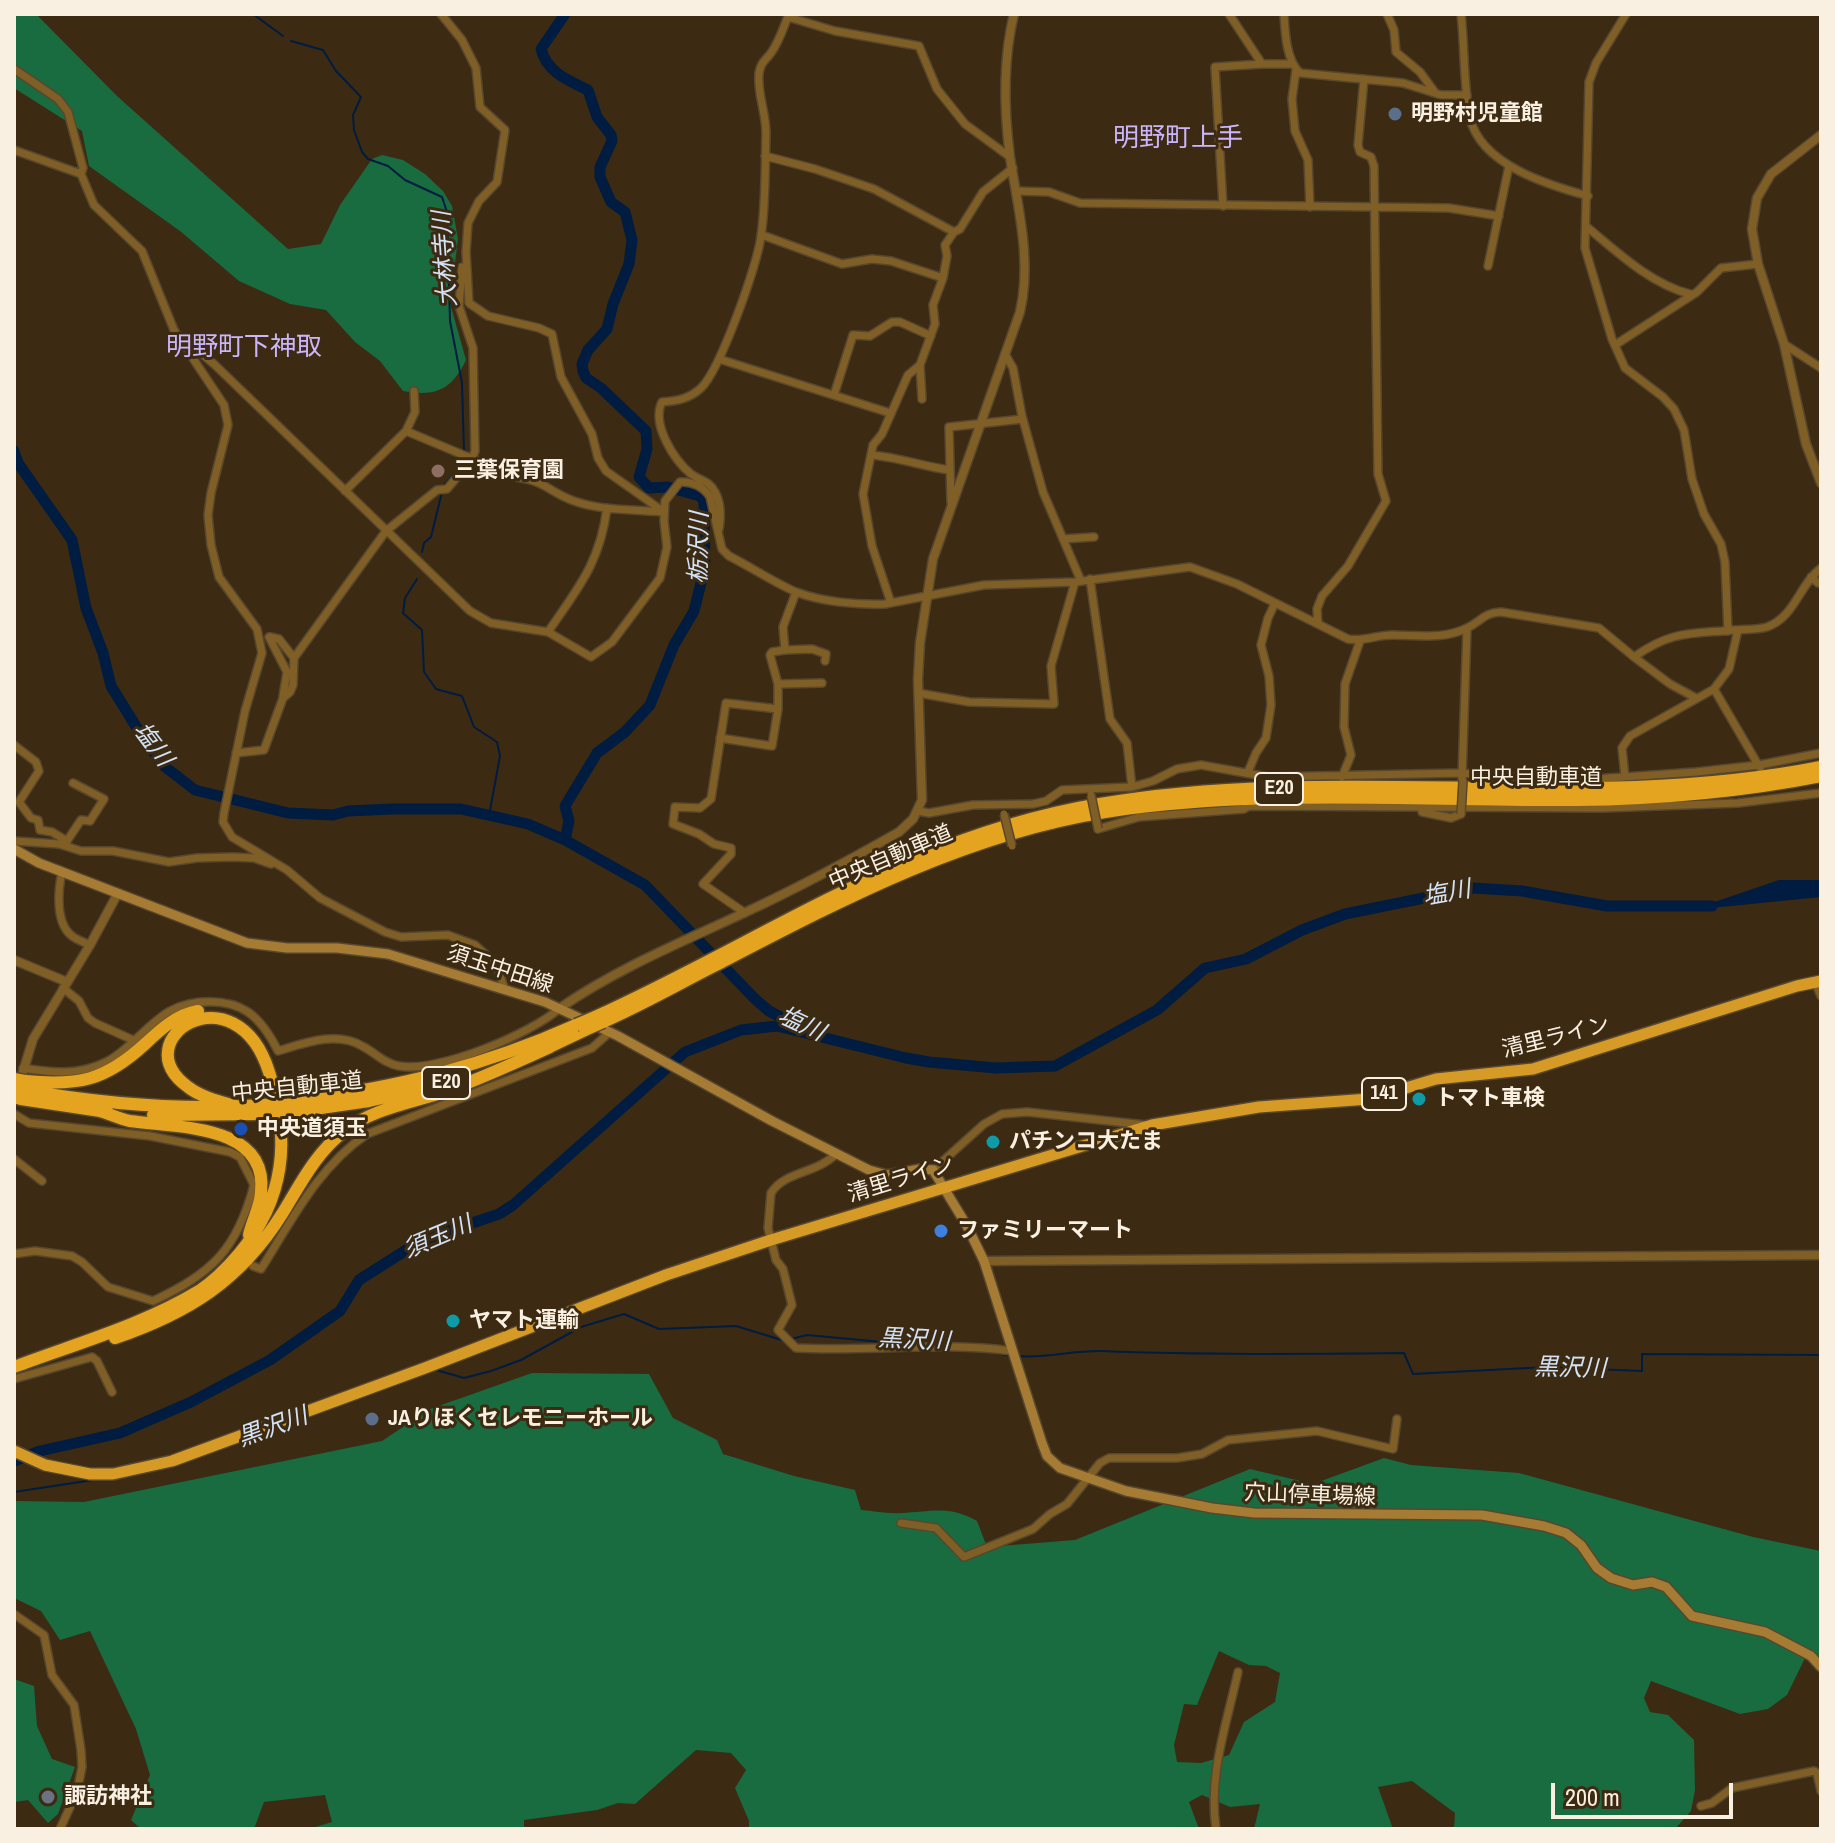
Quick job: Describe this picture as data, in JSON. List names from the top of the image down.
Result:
{
  "streets": {
    "highway": [
      "中央自動車道",
      "E20",
      "清里ライン",
      "141"
    ],
    "main road": ["須玉中田線", "穴山停車場線"]
  },
  "crossings": [
    ["中央自動車道", "須玉中田線"],
    ["清里ライン", "穴山停車場線"]
  ],
  "districts": ["明野町上手", "明野町下神取"],
  "water": [
    "大林寺川",
    "栃沢川",
    "塩川",
    "須玉川",
    "黒沢川"
  ],
  "places": [
    "明野村児童館",
    "三葉保育園",
    "トマト車検",
    "中央道須玉",
    "パチンコ大たま",
    "ファミリーマート",
    "ヤマト運輸",
    "JAりほくセレモニーホール",
    "諏訪神社"
  ],
  "scale_bar": "200 m"
}
